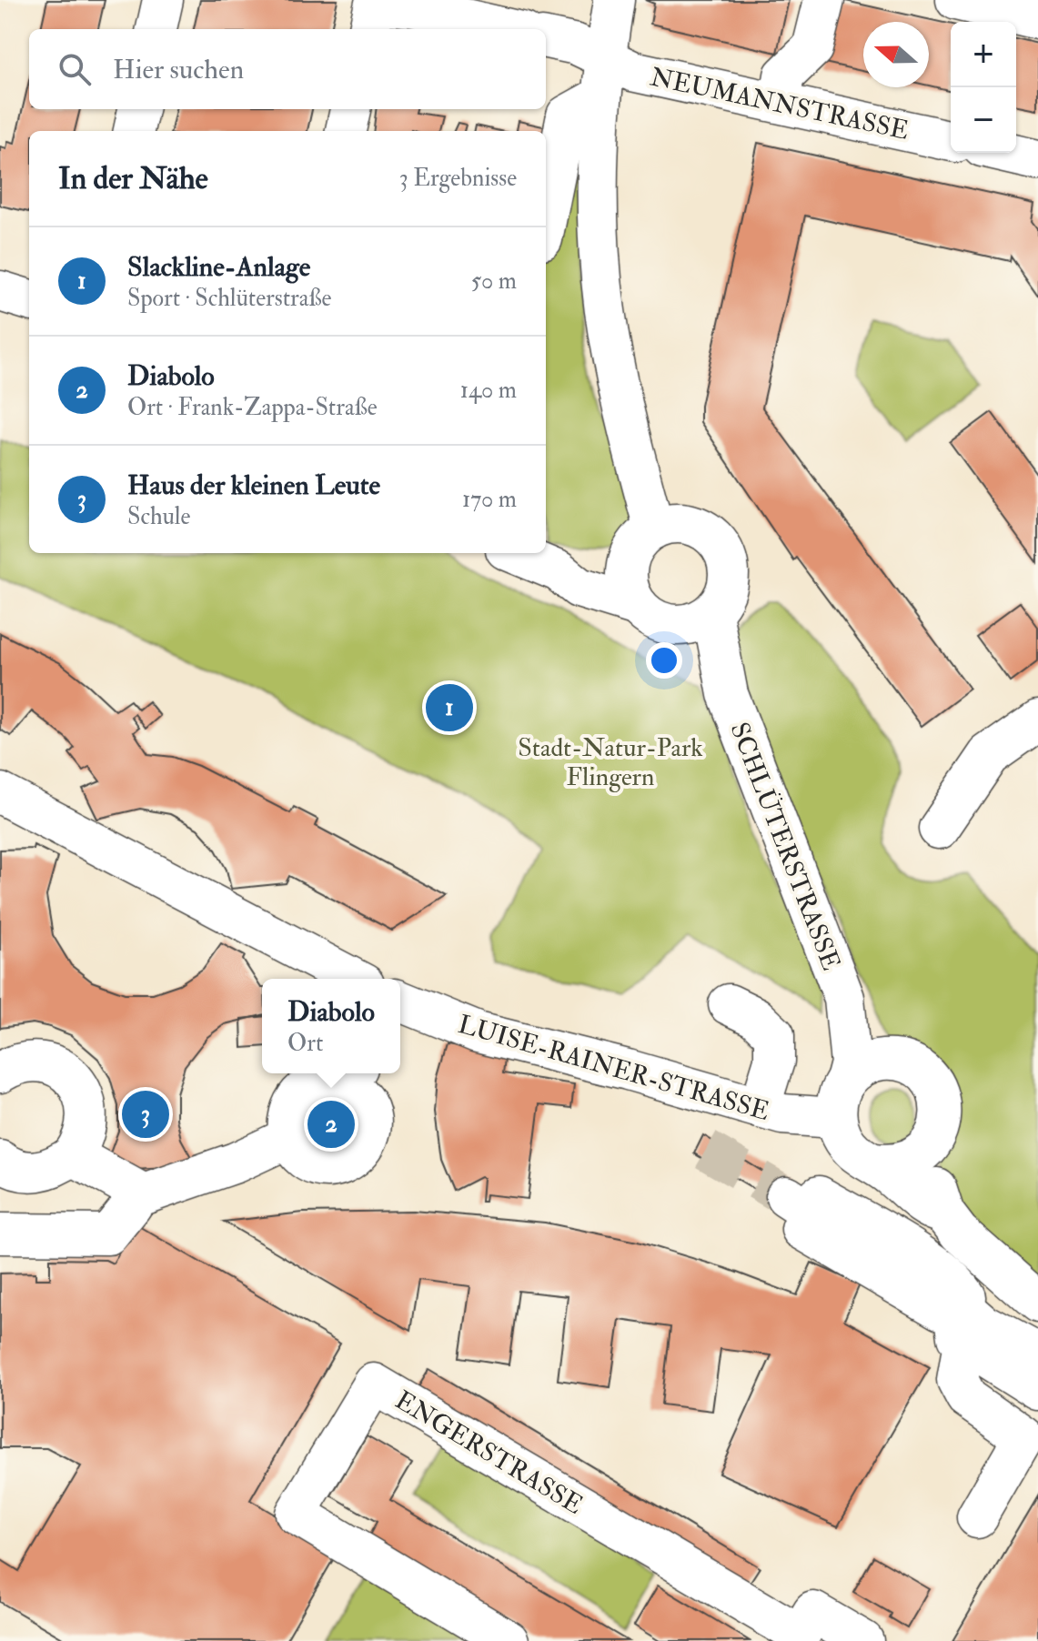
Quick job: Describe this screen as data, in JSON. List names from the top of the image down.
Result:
{
  "streets": {
    "street": [
      "NEUMANNSTRASSE",
      "SCHLÜTERSTRASSE",
      "LUISE-RAINER-STRASSE",
      "ENGERSTRASSE"
    ]
  },
  "crossings": [
    ["SCHLÜTERSTRASSE", "LUISE-RAINER-STRASSE"]
  ],
  "parks": ["Stadt-Natur-Park Flingern"],
  "north": "left",
  "page": {
    "map_buttons": ["+", "−"],
    "search": "Hier suchen",
    "heading": ["In der Nähe", "3 Ergebnisse"],
    "list": [
      {
        "mark": "1",
        "name": "Slackline-Anlage",
        "note": "Sport · Schlüterstraße",
        "value": "50 m"
      },
      {
        "mark": "2",
        "name": "Diabolo",
        "note": "Ort · Frank-Zappa-Straße",
        "value": "140 m"
      },
      {
        "mark": "3",
        "name": "Haus der kleinen Leute",
        "note": "Schule",
        "value": "170 m"
      }
    ],
    "pins": ["1", "3", "2"],
    "popup": ["Diabolo", "Ort"]
  }
}
